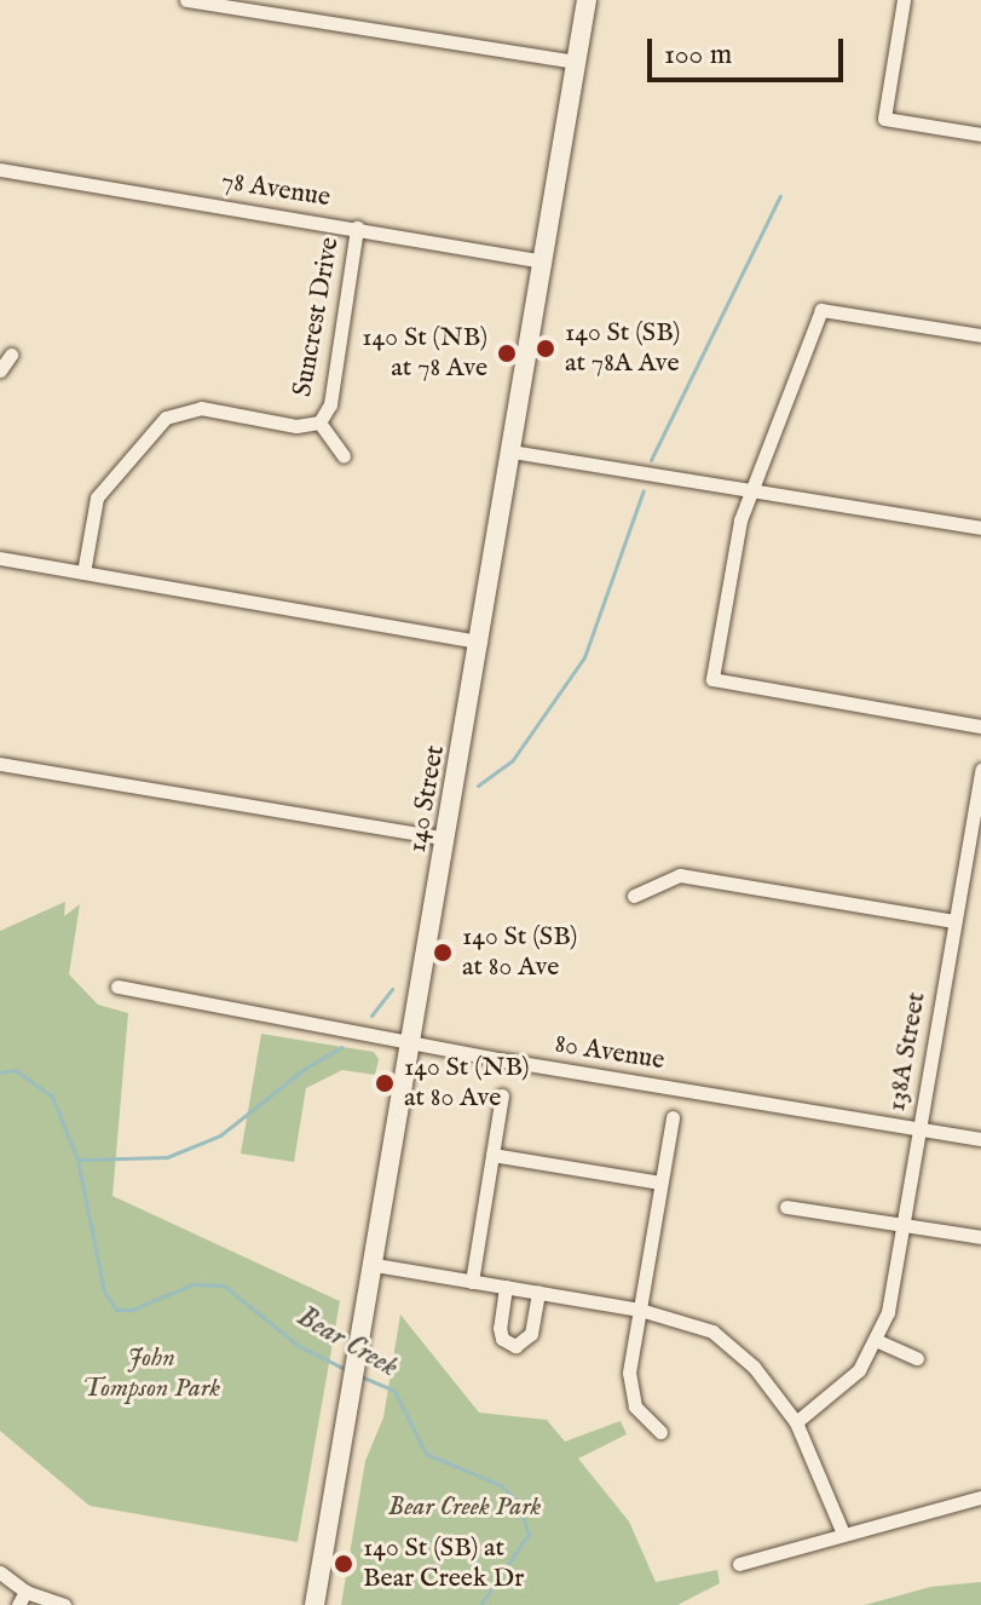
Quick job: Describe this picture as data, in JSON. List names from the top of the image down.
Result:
{
  "streets": {
    "main road": ["140 Street"],
    "street": [
      "78 Avenue",
      "Suncrest Drive",
      "138A Street",
      "80 Avenue"
    ]
  },
  "crossings": [
    ["78 Avenue", "Suncrest Drive"],
    ["78 Avenue", "140 Street"],
    ["140 Street", "80 Avenue"],
    ["138A Street", "80 Avenue"]
  ],
  "water": ["Bear Creek"],
  "parks": ["John Tompson Park", "Bear Creek Park"],
  "places": [
    "140 St (SB) at 78A Ave",
    "140 St (NB) at 78 Ave",
    "140 St (SB) at 80 Ave",
    "140 St (NB) at 80 Ave",
    "140 St (SB) at Bear Creek Dr"
  ],
  "scale_bar": "100 m"
}
